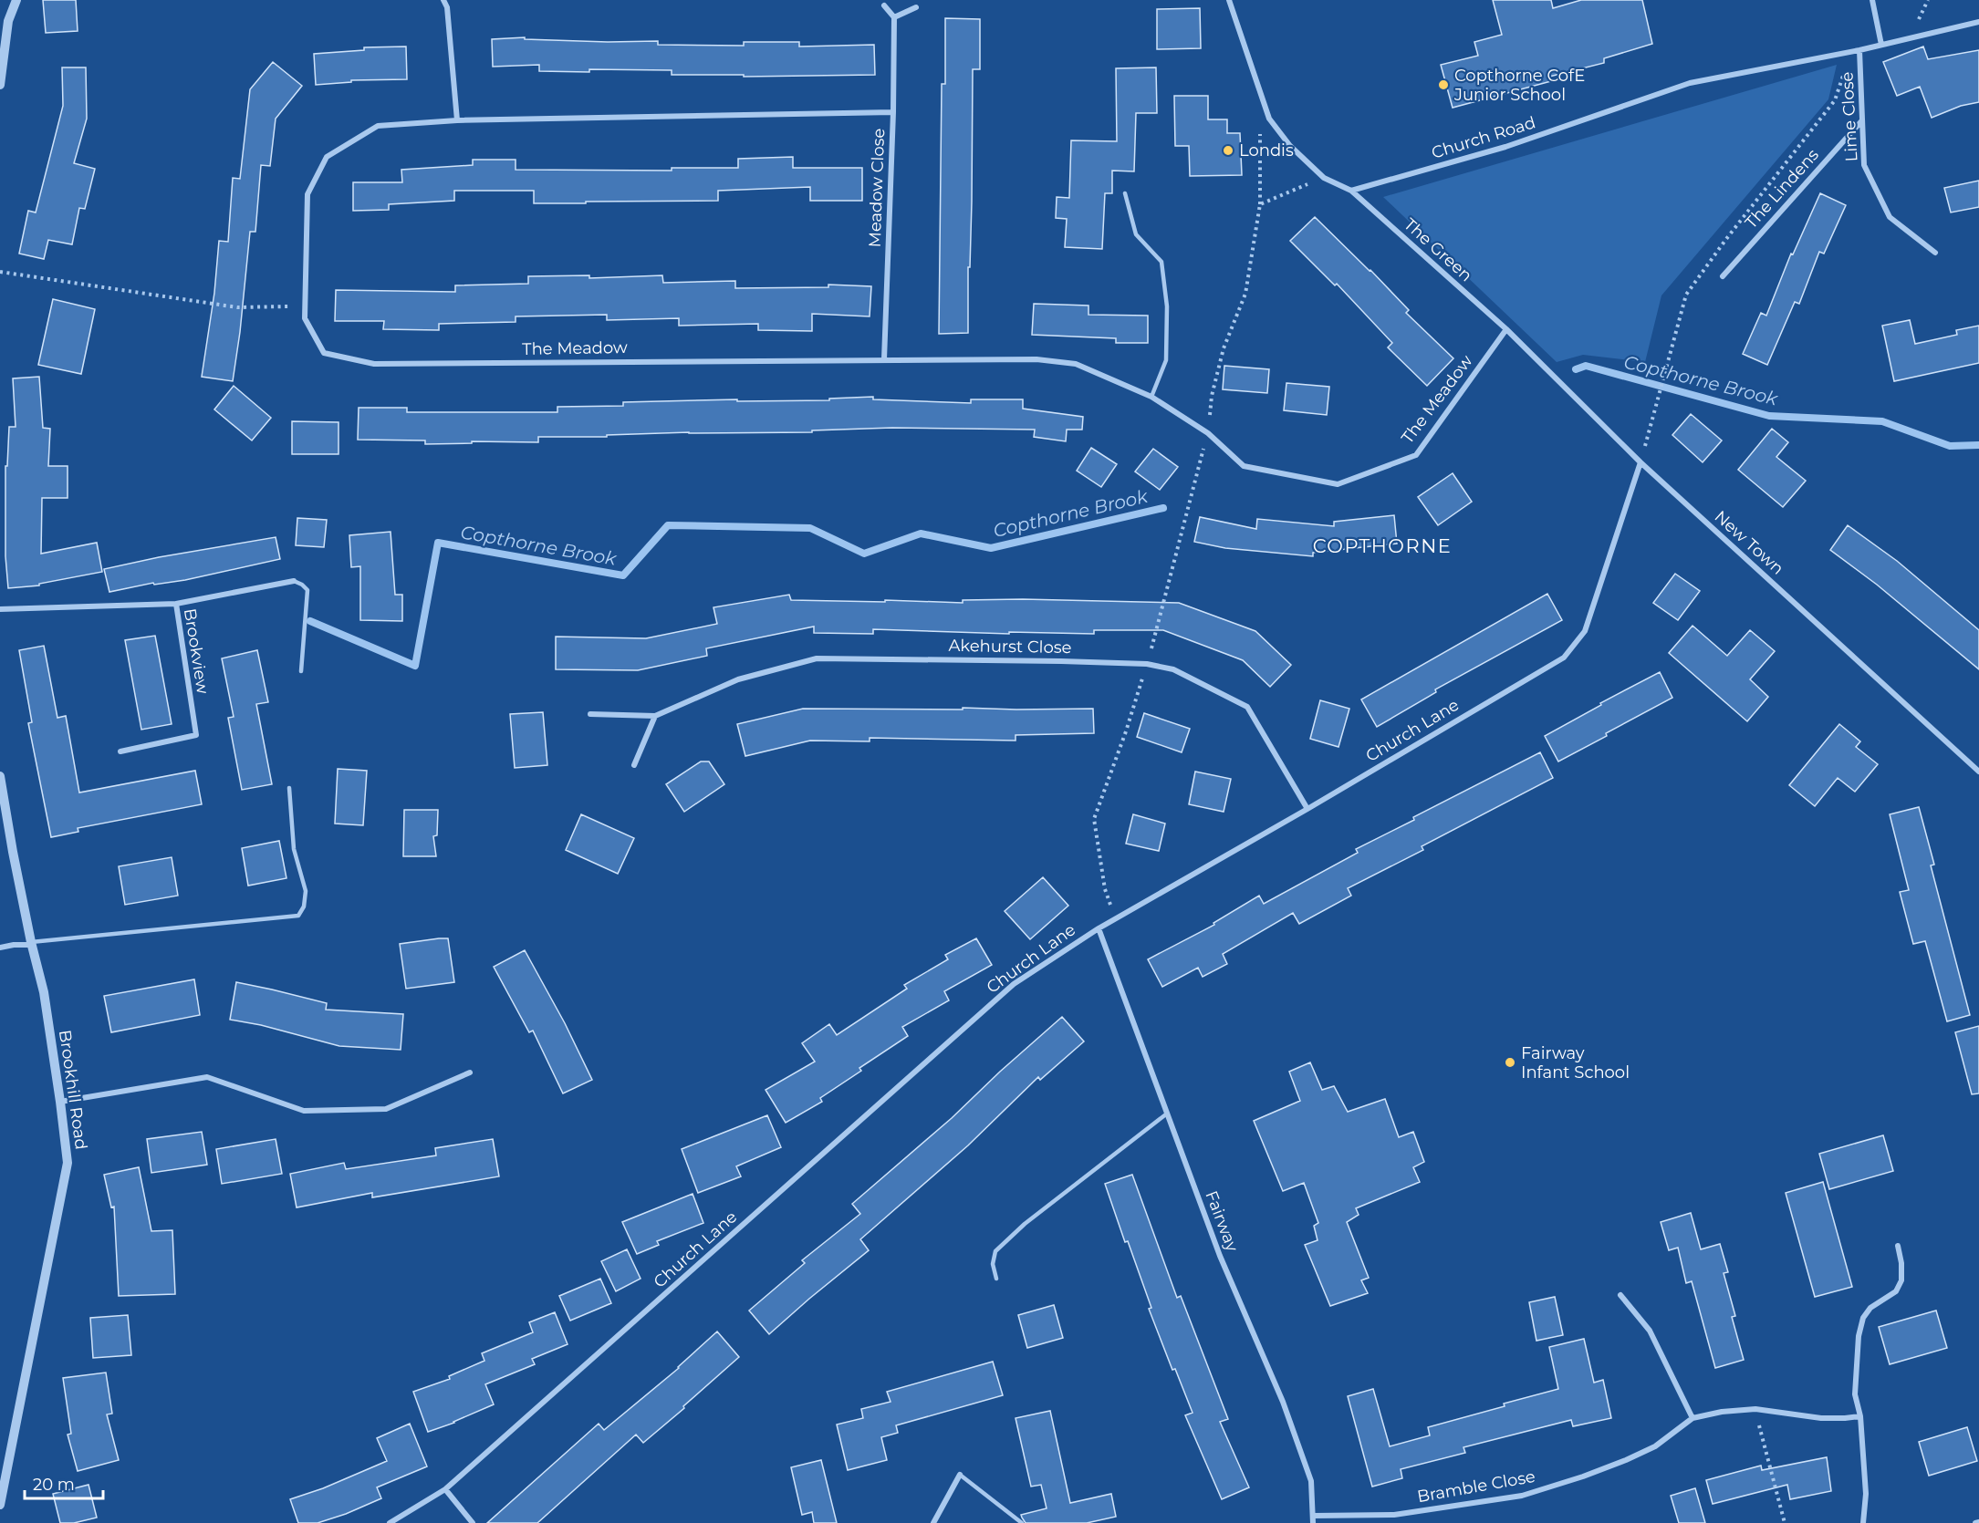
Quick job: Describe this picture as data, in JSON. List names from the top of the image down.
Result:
{
  "streets": {
    "street": [
      "Lime Close",
      "Church Road",
      "Meadow Close",
      "The Lindens",
      "The Green",
      "The Meadow",
      "New Town",
      "Akehurst Close",
      "Brookview",
      "Church Lane",
      "Brookhill Road",
      "Fairway",
      "Bramble Close"
    ]
  },
  "crossings": [
    ["Lime Close", "Church Road"],
    ["Lime Close", "The Lindens"],
    ["Church Road", "The Green"],
    ["Meadow Close", "The Meadow"],
    ["The Green", "The Meadow"],
    ["The Green", "New Town"],
    ["The Meadow", "New Town"],
    ["New Town", "Church Lane"],
    ["Akehurst Close", "Church Lane"],
    ["Church Lane", "Fairway"],
    ["Fairway", "Bramble Close"]
  ],
  "districts": ["COPTHORNE"],
  "water": ["Copthorne Brook"],
  "places": ["Copthorne CofE Junior School", "Londis", "Fairway Infant School"],
  "scale_bar": "20 m"
}
